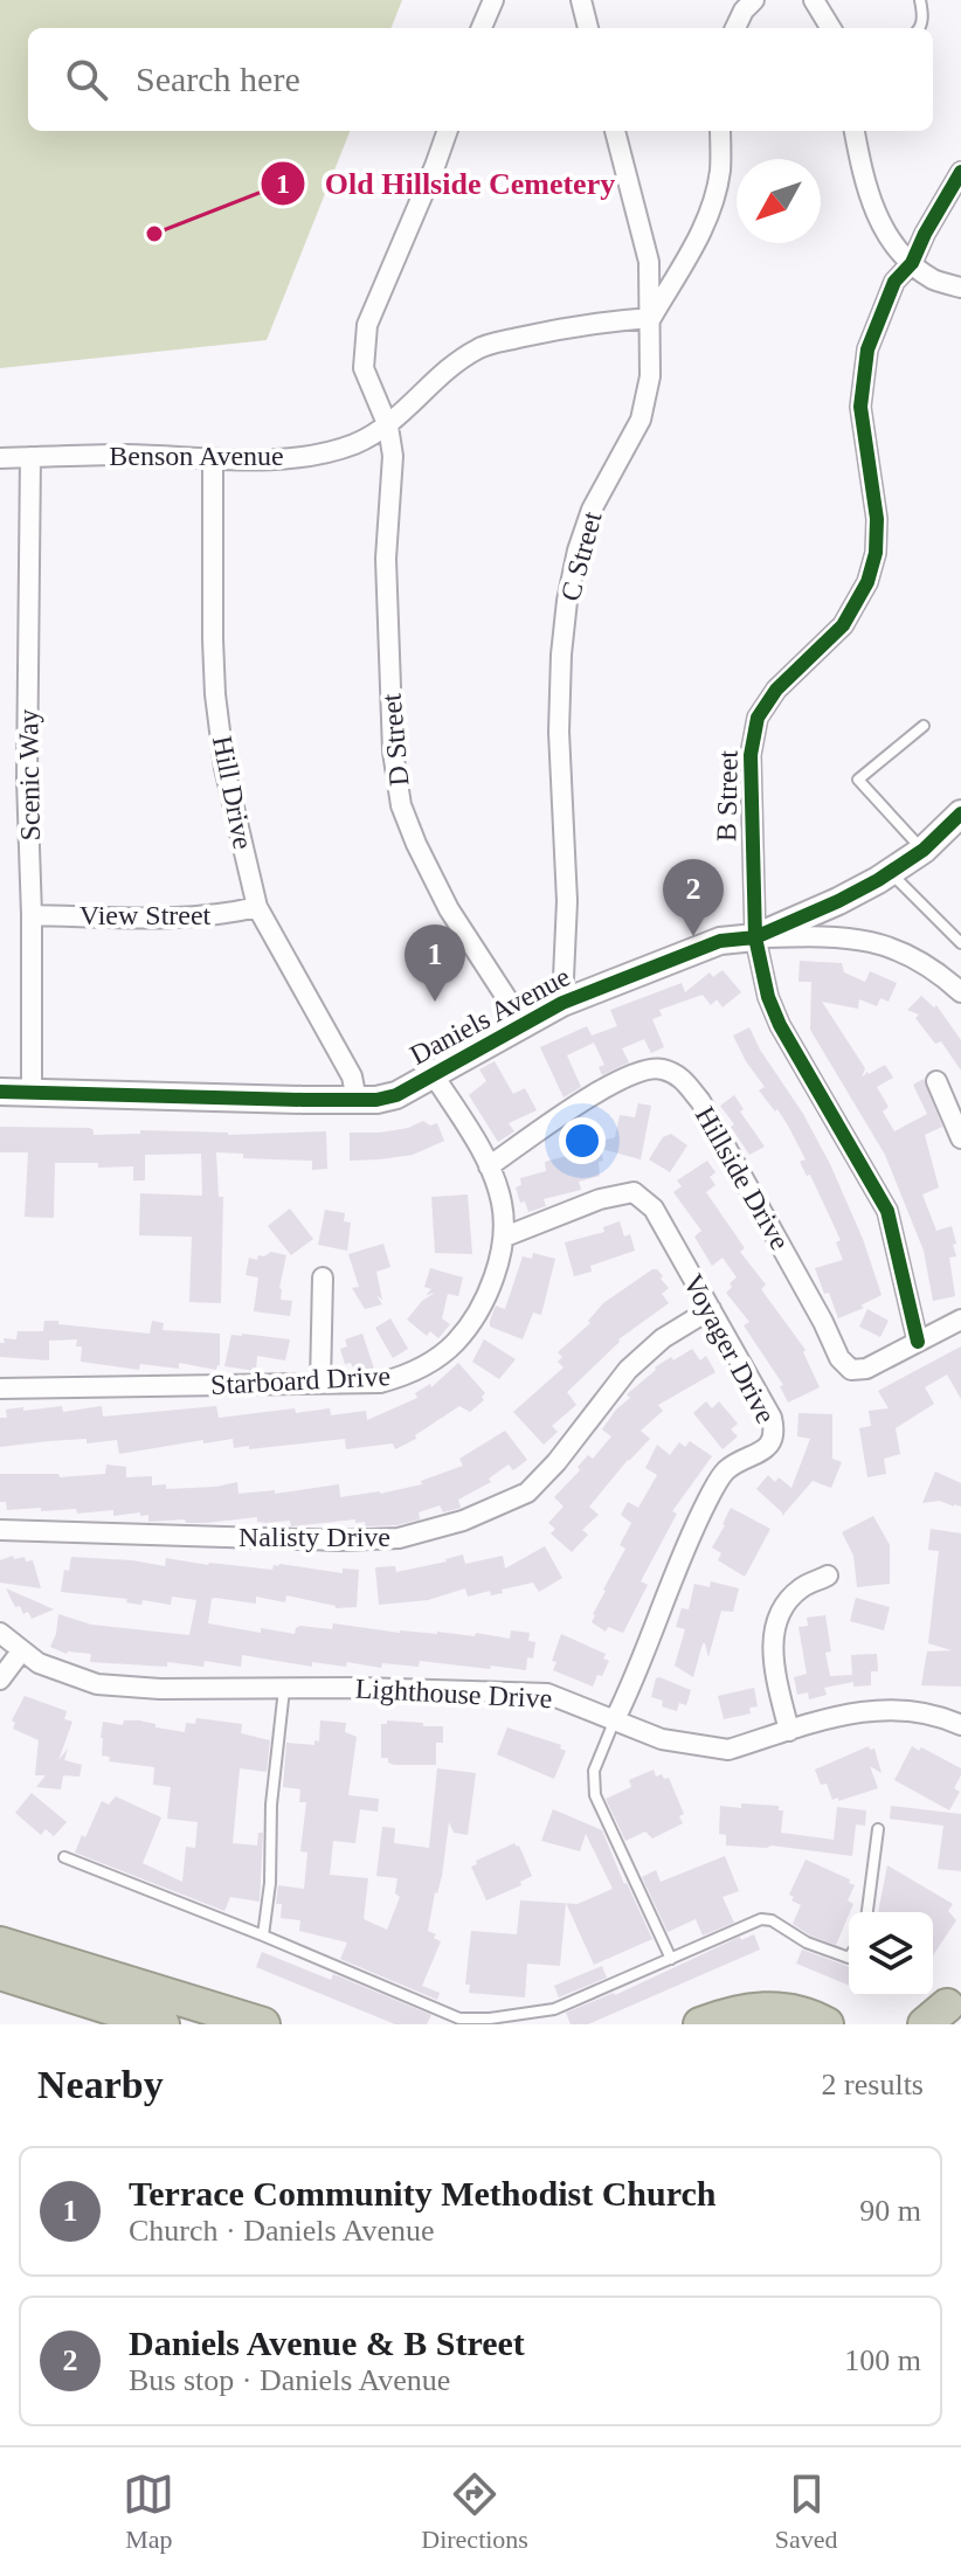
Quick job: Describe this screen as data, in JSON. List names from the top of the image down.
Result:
{
  "streets": {
    "street": [
      "Benson Avenue",
      "C Street",
      "D Street",
      "Scenic Way",
      "Hill Drive",
      "B Street",
      "View Street",
      "Daniels Avenue",
      "Hillside Drive",
      "Voyager Drive",
      "Starboard Drive",
      "Nalisty Drive",
      "Lighthouse Drive"
    ]
  },
  "crossings": [
    ["Benson Avenue", "C Street"],
    ["Benson Avenue", "D Street"],
    ["Benson Avenue", "Scenic Way"],
    ["Benson Avenue", "Hill Drive"],
    ["C Street", "Daniels Avenue"],
    ["D Street", "Daniels Avenue"],
    ["Scenic Way", "View Street"],
    ["Scenic Way", "Daniels Avenue"],
    ["Hill Drive", "View Street"],
    ["Hill Drive", "Daniels Avenue"],
    ["B Street", "Daniels Avenue"],
    ["B Street", "Hillside Drive"],
    ["Hillside Drive", "Starboard Drive"],
    ["Voyager Drive", "Starboard Drive"],
    ["Voyager Drive", "Nalisty Drive"],
    ["Voyager Drive", "Lighthouse Drive"]
  ],
  "places": ["Old Hillside Cemetery"],
  "north": "bottom left",
  "page": {
    "search": "Search here",
    "pins": ["2", "1"],
    "heading": ["Nearby", "2 results"],
    "list": [
      {
        "mark": "1",
        "name": "Terrace Community Methodist Church",
        "note": "Church · Daniels Avenue",
        "value": "90 m"
      },
      {
        "mark": "2",
        "name": "Daniels Avenue & B Street",
        "note": "Bus stop · Daniels Avenue",
        "value": "100 m"
      }
    ],
    "nav": ["Map", "Directions", "Saved"]
  }
}
